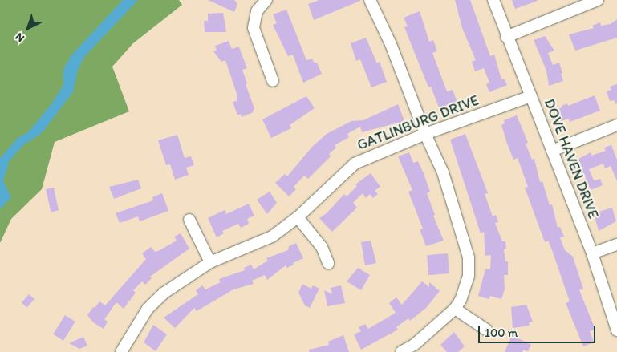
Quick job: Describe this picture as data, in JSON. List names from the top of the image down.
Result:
{
  "streets": {
    "street": ["GATLINBURG DRIVE", "DOVE HAVEN DRIVE"]
  },
  "crossings": [
    ["GATLINBURG DRIVE", "DOVE HAVEN DRIVE"]
  ],
  "scale_bar": "100 m",
  "north": "bottom left"
}
